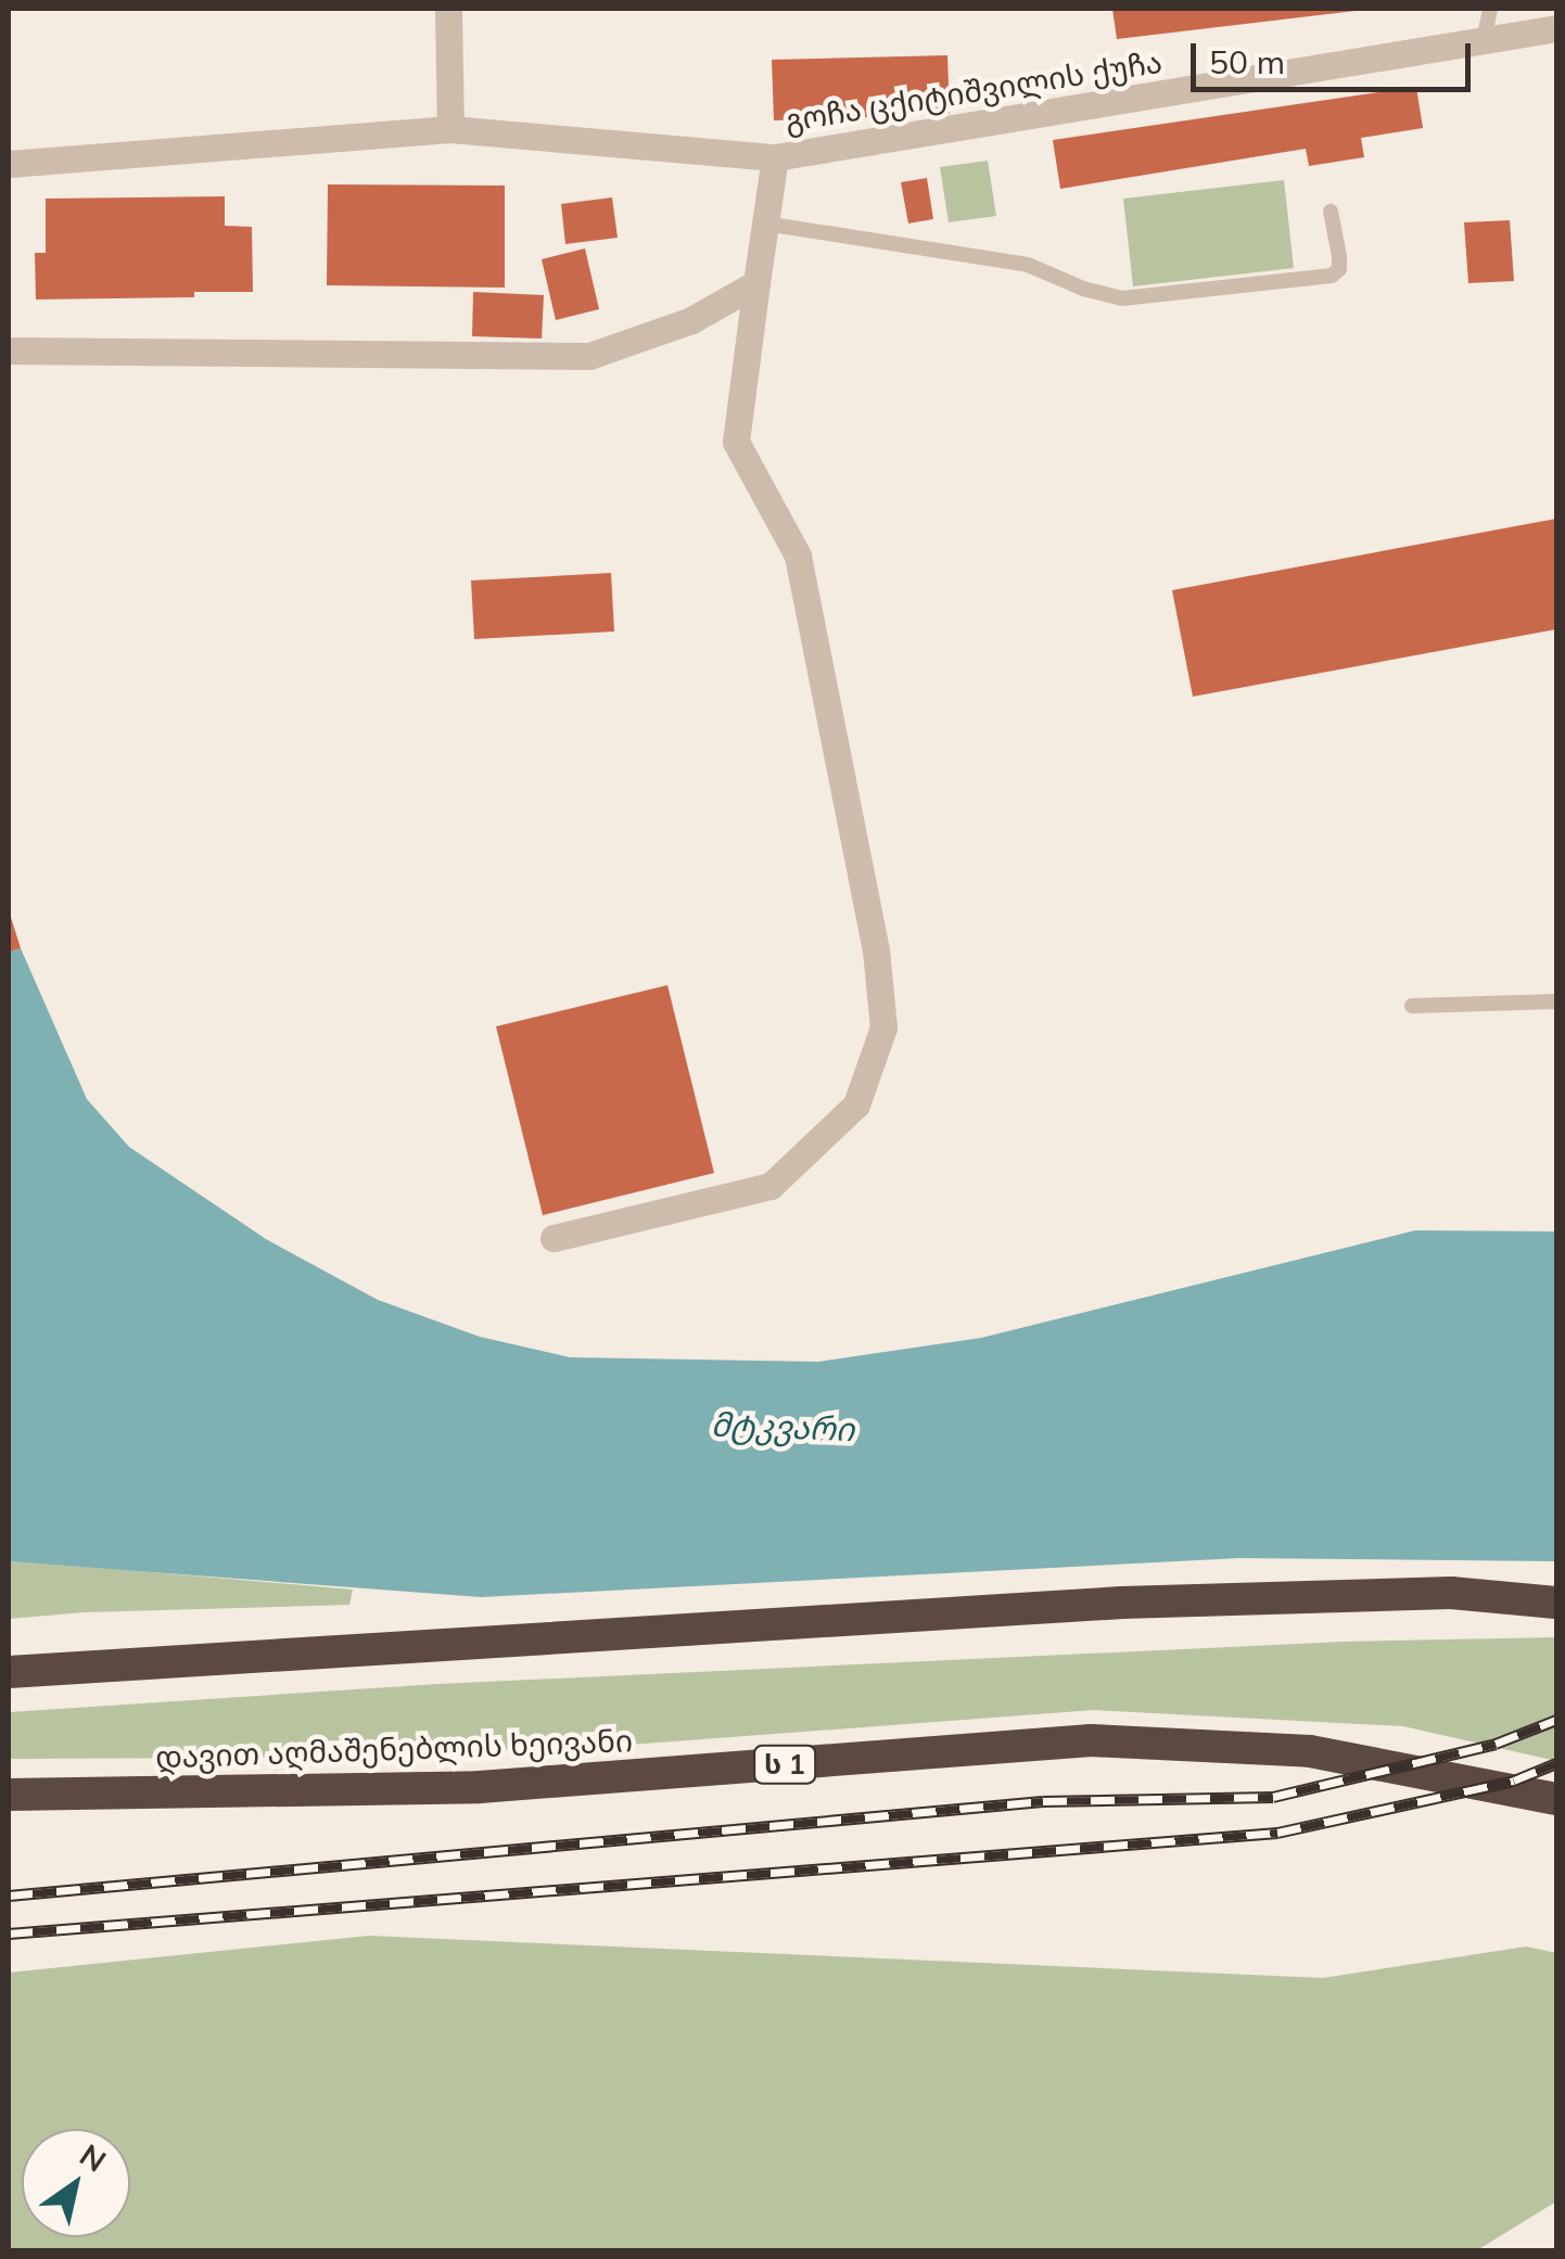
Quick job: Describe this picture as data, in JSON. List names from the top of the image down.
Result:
{
  "streets": {
    "highway": ["დავით აღმაშენებლის ხეივანი", "ს 1"],
    "street": ["გოჩა ცქიტიშვილის ქუჩა"]
  },
  "water": ["მტკვარი"],
  "scale_bar": "50 m",
  "north": "top right"
}
